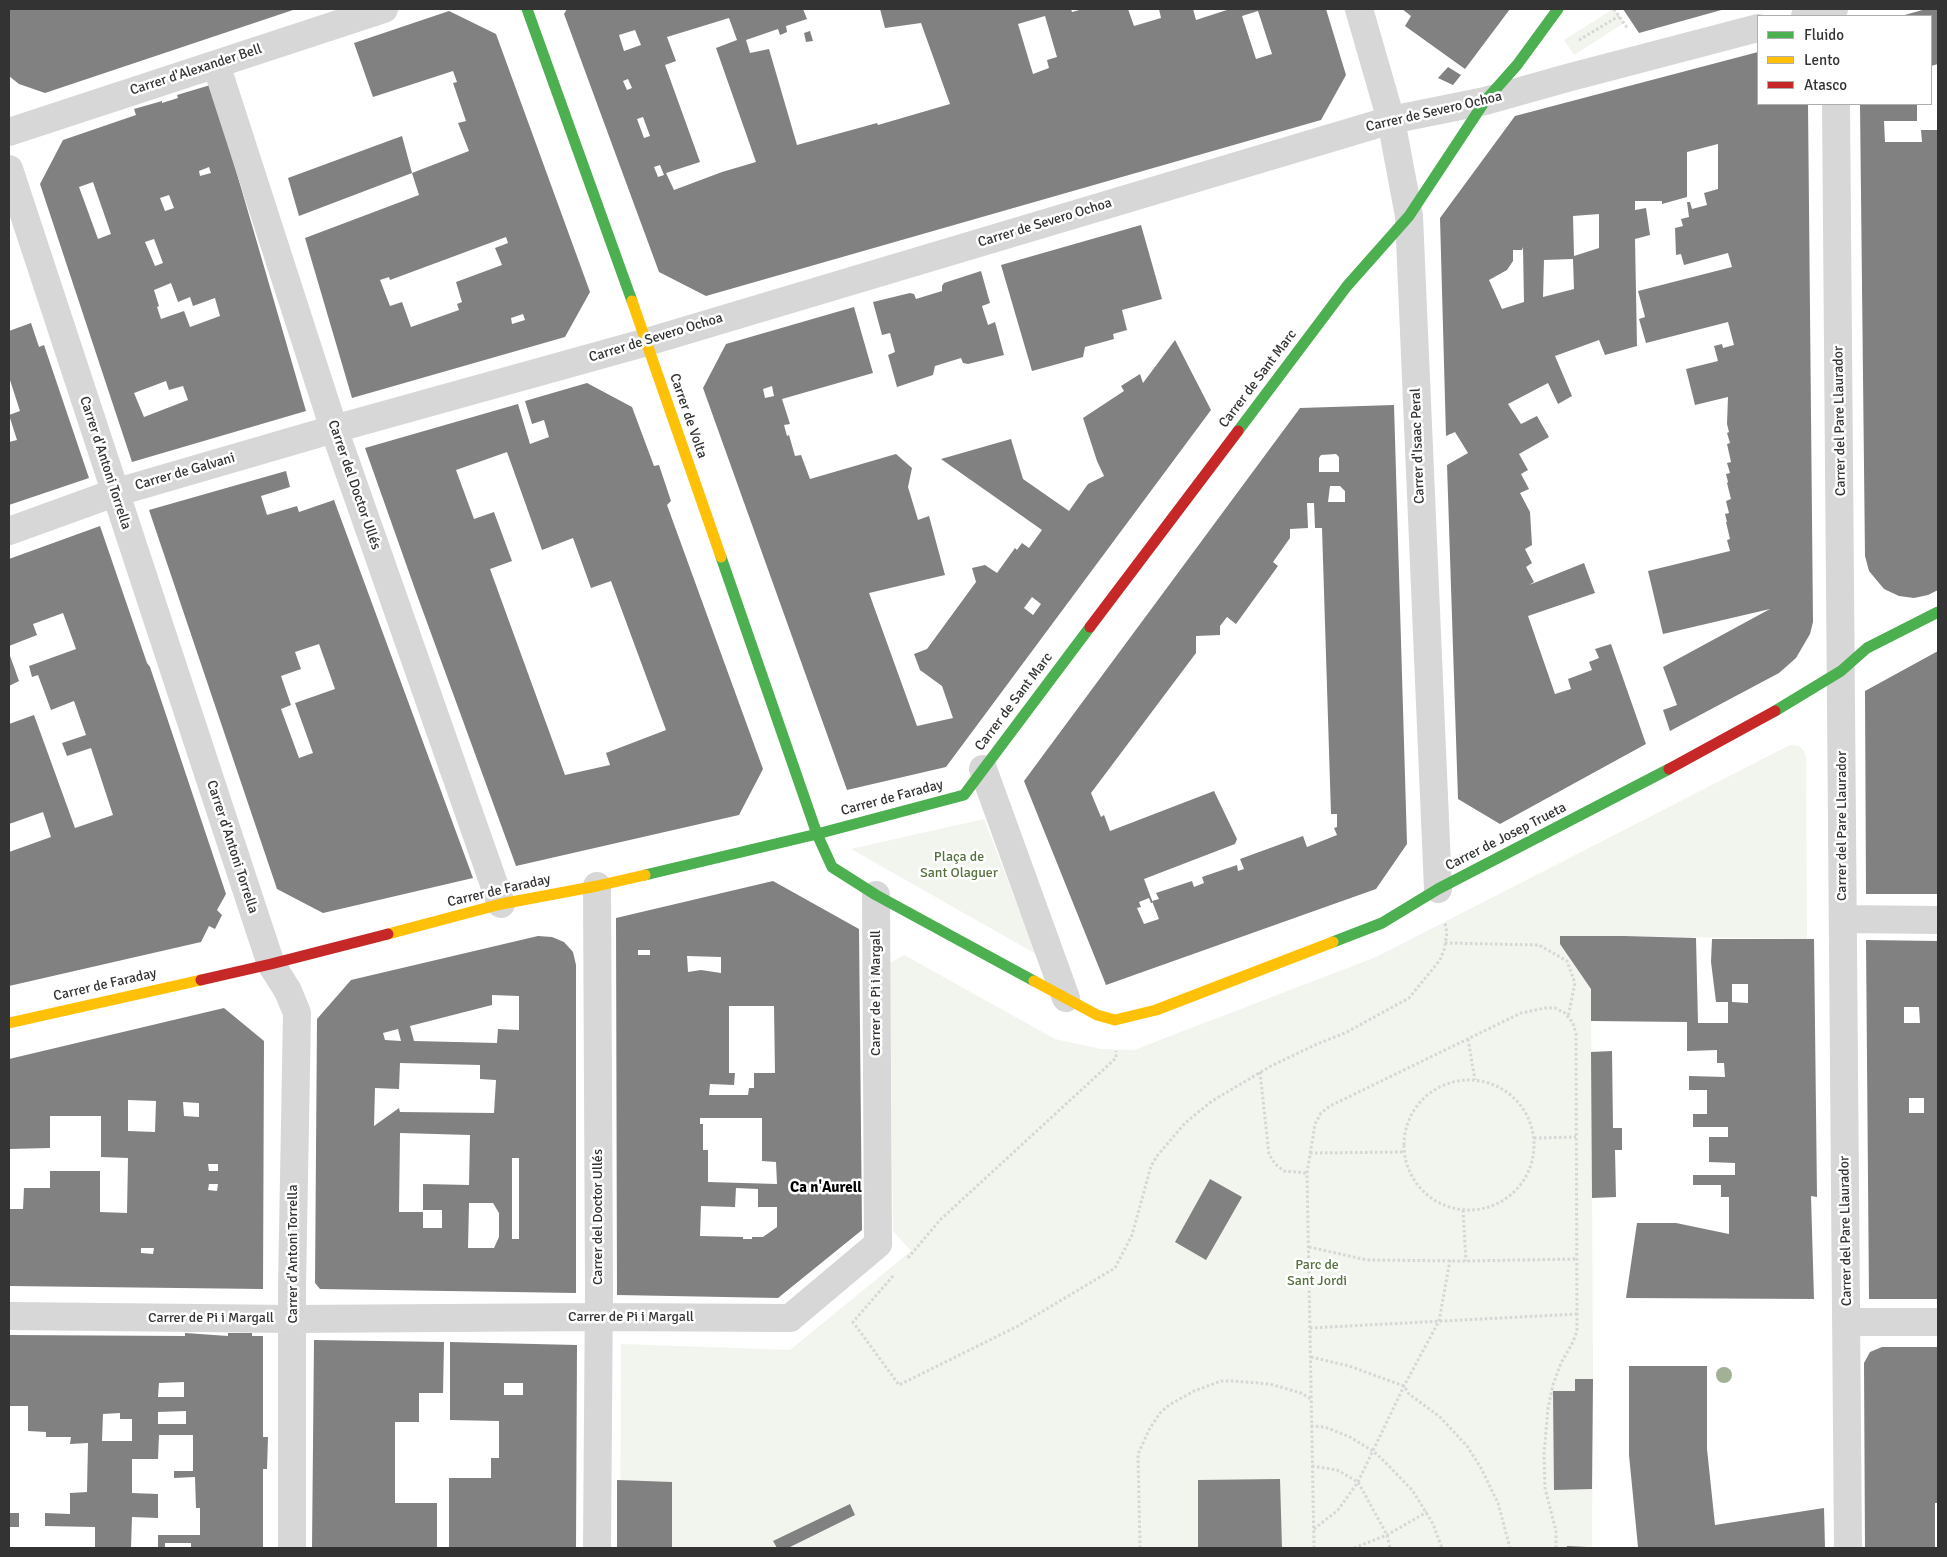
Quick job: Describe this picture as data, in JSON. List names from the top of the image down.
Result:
{
  "streets": {
    "street": [
      "Carrer d'Alexander Bell",
      "Carrer de Severo Ochoa",
      "Carrer de Sant Marc",
      "Carrer de Volta",
      "Carrer del Pare Llaurador",
      "Carrer d'Isaac Peral",
      "Carrer d'Antoni Torrella",
      "Carrer de Galvani",
      "Carrer del Doctor Ullés",
      "Carrer de Faraday",
      "Carrer de Josep Trueta",
      "Carrer de Pi i Margall"
    ]
  },
  "crossings": [
    ["Carrer d'Alexander Bell", "Carrer del Doctor Ullés"],
    ["Carrer de Severo Ochoa", "Carrer de Sant Marc"],
    ["Carrer de Severo Ochoa", "Carrer de Volta"],
    ["Carrer de Severo Ochoa", "Carrer d'Isaac Peral"],
    ["Carrer de Severo Ochoa", "Carrer de Galvani"],
    ["Carrer de Severo Ochoa", "Carrer del Doctor Ullés"],
    ["Carrer de Sant Marc", "Carrer d'Isaac Peral"],
    ["Carrer de Sant Marc", "Carrer de Faraday"],
    ["Carrer de Volta", "Carrer de Faraday"],
    ["Carrer del Pare Llaurador", "Carrer de Josep Trueta"],
    ["Carrer d'Isaac Peral", "Carrer de Josep Trueta"],
    ["Carrer d'Antoni Torrella", "Carrer de Galvani"],
    ["Carrer d'Antoni Torrella", "Carrer de Faraday"],
    ["Carrer d'Antoni Torrella", "Carrer de Pi i Margall"],
    ["Carrer de Galvani", "Carrer del Doctor Ullés"],
    ["Carrer del Doctor Ullés", "Carrer de Faraday"],
    ["Carrer del Doctor Ullés", "Carrer de Pi i Margall"]
  ],
  "districts": ["Ca n'Aurell"],
  "parks": ["Plaça de Sant Olaguer", "Parc de Sant Jordi"],
  "legend": ["Fluido", "Lento", "Atasco"]
}
